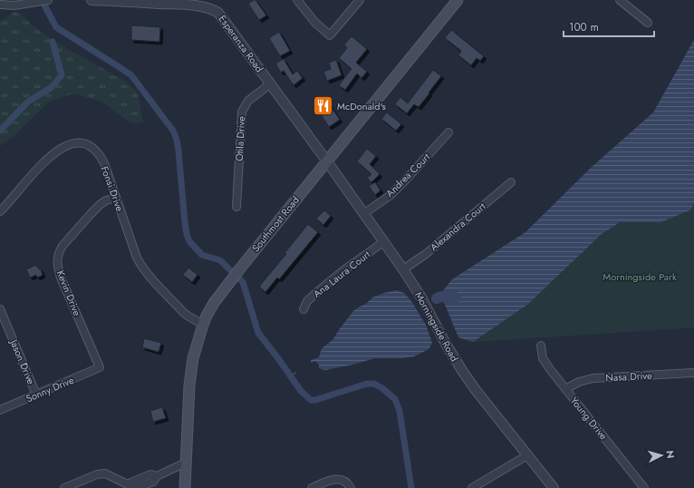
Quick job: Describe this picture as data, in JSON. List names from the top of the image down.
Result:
{
  "streets": {
    "main road": ["Southmost Road"],
    "street": [
      "Esperanza Road",
      "Otila Drive",
      "Andrea Court",
      "Fonsi Drive",
      "Alexandra Court",
      "Ana Laura Court",
      "Kevin Drive",
      "Morningside Road",
      "Jason Drive",
      "Nasa Drive",
      "Sonny Drive",
      "Young Drive"
    ]
  },
  "crossings": [
    ["Esperanza Road", "Otila Drive"],
    ["Esperanza Road", "Southmost Road"],
    ["Esperanza Road", "Morningside Road"],
    ["Andrea Court", "Morningside Road"],
    ["Fonsi Drive", "Southmost Road"],
    ["Fonsi Drive", "Kevin Drive"],
    ["Southmost Road", "Morningside Road"],
    ["Alexandra Court", "Morningside Road"],
    ["Ana Laura Court", "Morningside Road"],
    ["Kevin Drive", "Sonny Drive"],
    ["Jason Drive", "Sonny Drive"],
    ["Nasa Drive", "Young Drive"]
  ],
  "parks": ["Morningside Park"],
  "places": {
    "restaurant": ["McDonald's"]
  },
  "scale_bar": "100 m",
  "north": "right"
}
